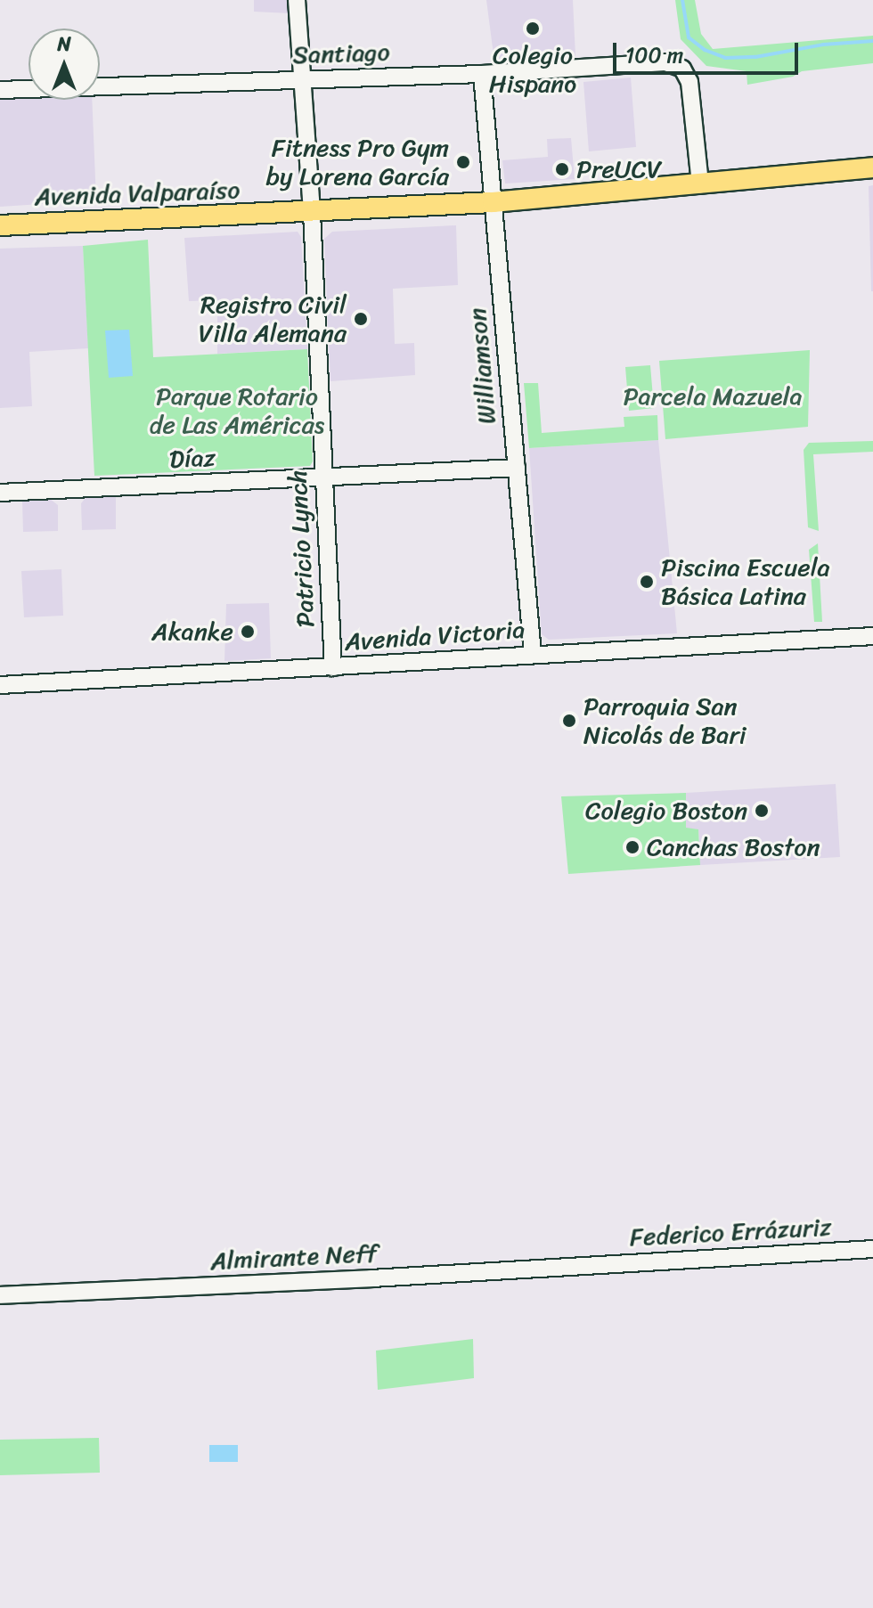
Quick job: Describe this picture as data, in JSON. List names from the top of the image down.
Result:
{
  "streets": {
    "main road": ["Avenida Valparaíso"],
    "street": [
      "Santiago",
      "Williamson",
      "Díaz",
      "Patricio Lynch",
      "Avenida Victoria",
      "Federico Errázuriz",
      "Almirante Neff"
    ]
  },
  "crossings": [
    ["Santiago", "Avenida Valparaíso"],
    ["Santiago", "Williamson"],
    ["Santiago", "Patricio Lynch"],
    ["Avenida Valparaíso", "Williamson"],
    ["Avenida Valparaíso", "Patricio Lynch"],
    ["Williamson", "Díaz"],
    ["Williamson", "Avenida Victoria"],
    ["Díaz", "Patricio Lynch"],
    ["Patricio Lynch", "Avenida Victoria"],
    ["Federico Errázuriz", "Almirante Neff"]
  ],
  "parks": ["Parque Rotario de Las Américas", "Parcela Mazuela"],
  "places": [
    "Colegio Hispano",
    "Fitness Pro Gym by Lorena García",
    "PreUCV",
    "Registro Civil Villa Alemana",
    "Piscina Escuela Básica Latina",
    "Akanke",
    "Parroquia San Nicolás de Bari",
    "Colegio Boston",
    "Canchas Boston"
  ],
  "scale_bar": "100 m",
  "north": "top"
}
